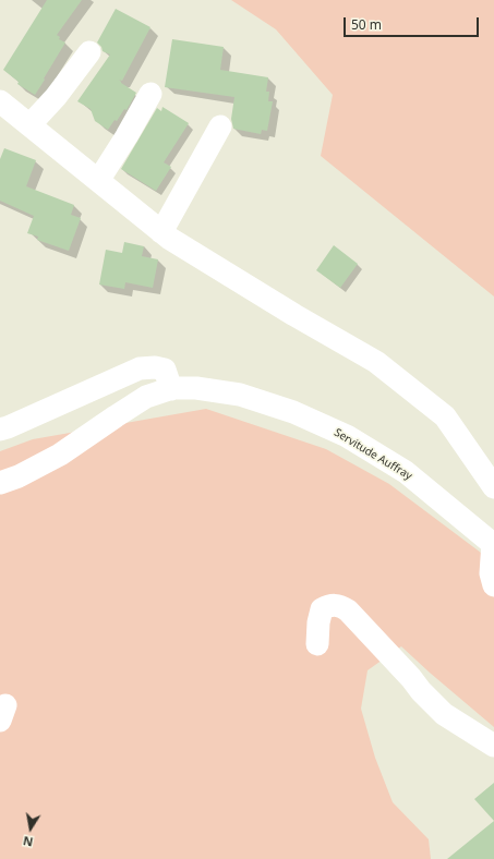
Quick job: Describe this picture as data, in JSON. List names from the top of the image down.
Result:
{
  "streets": {
    "street": ["Servitude Auffray"]
  },
  "scale_bar": "50 m",
  "north": "bottom"
}
